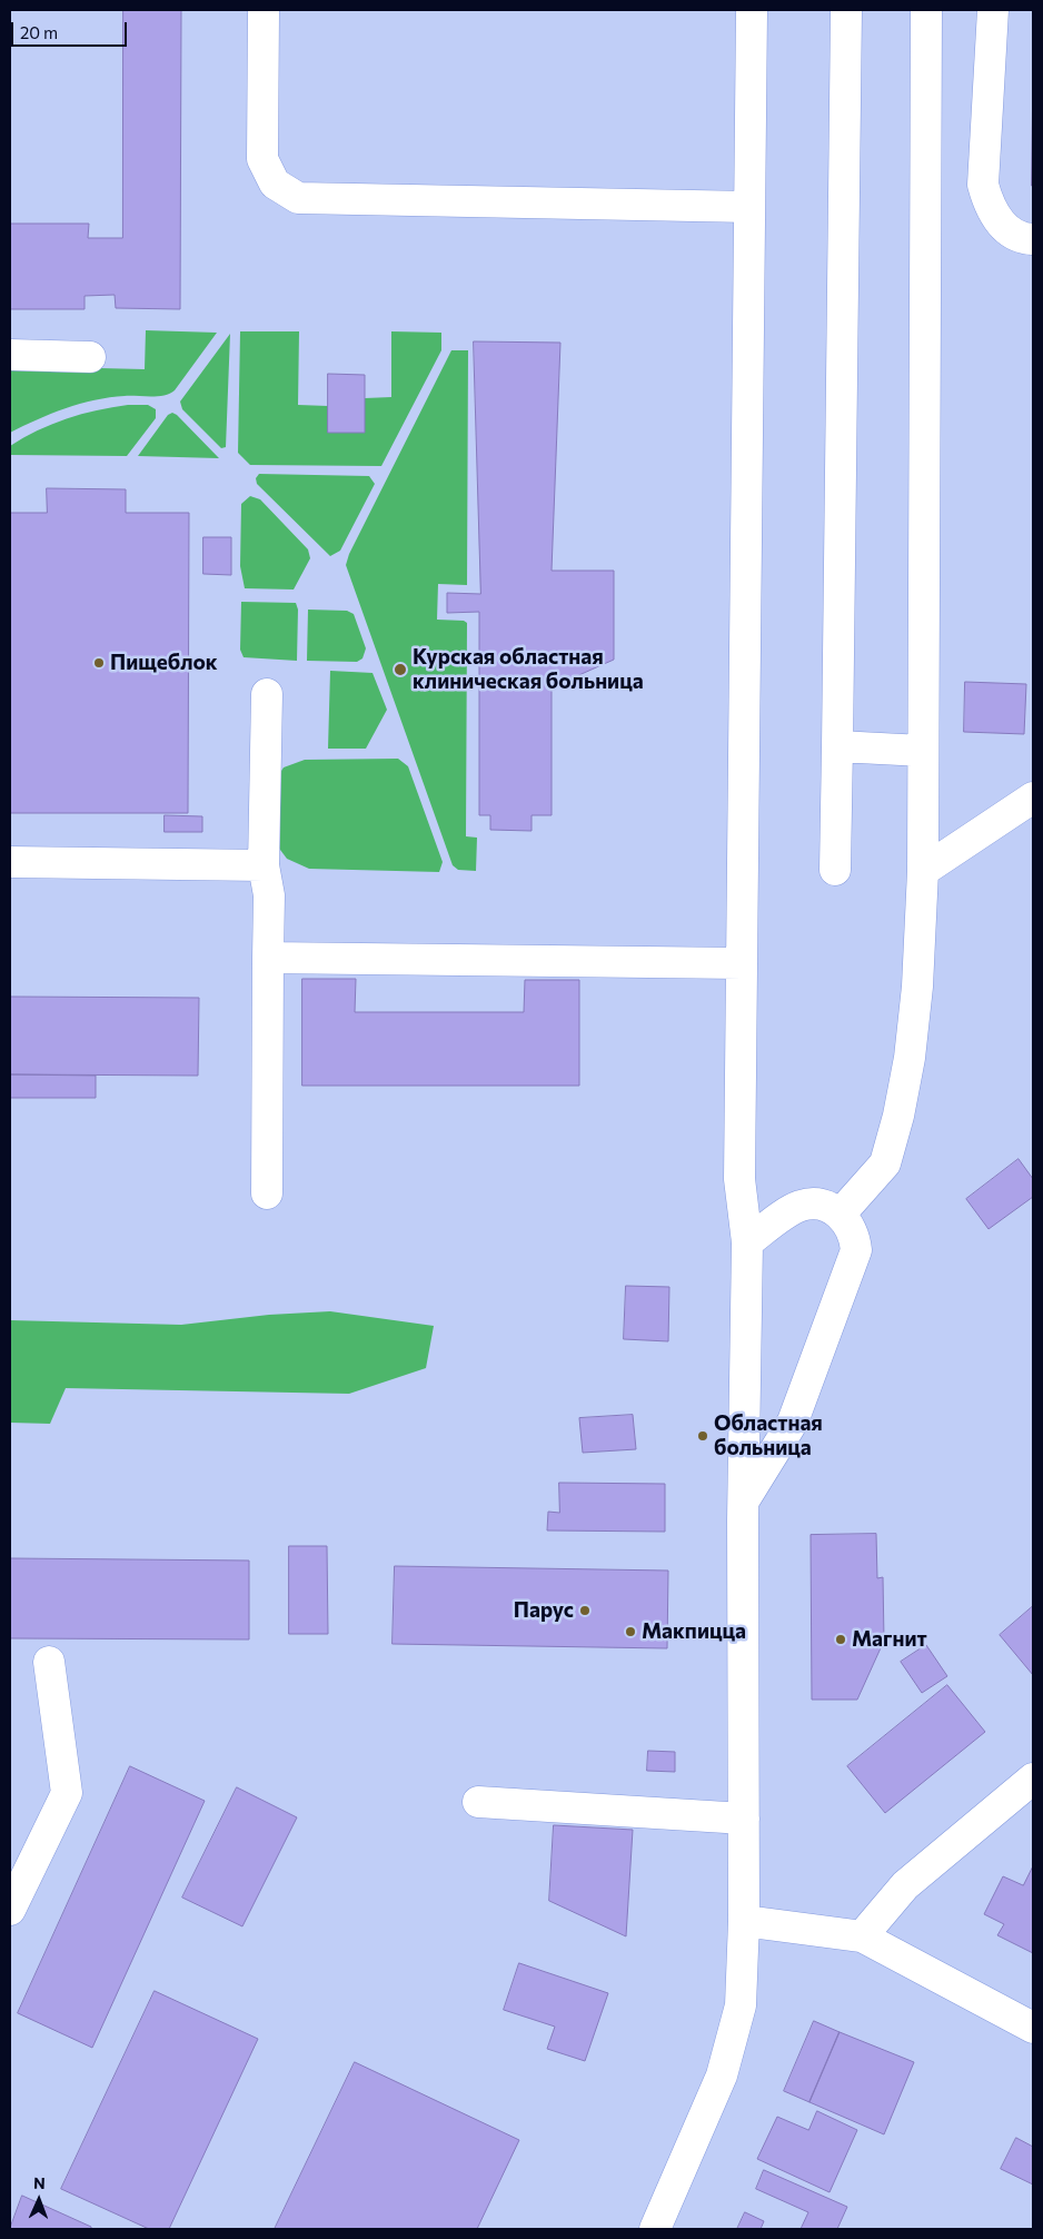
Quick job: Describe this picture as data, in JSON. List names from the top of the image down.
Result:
{
  "places": [
    "Пищеблок",
    "Курская областная клиническая больница",
    "Областная больница",
    "Парус",
    "Макпицца",
    "Магнит"
  ],
  "scale_bar": "20 m",
  "north": "top"
}
